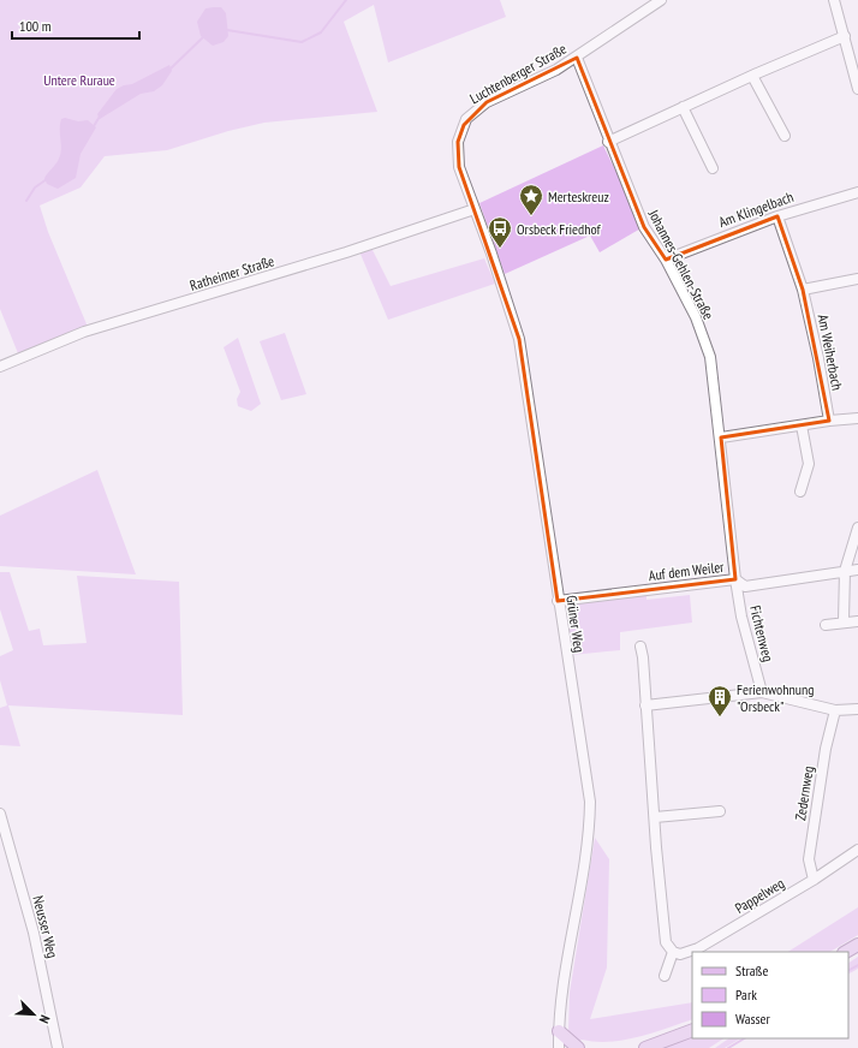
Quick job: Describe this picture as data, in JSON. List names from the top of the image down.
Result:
{
  "streets": {
    "street": [
      "Luchtenberger Straße",
      "Am Klingelbach",
      "Johannes-Gehlen-Straße",
      "Ratheimer Straße",
      "Am Weiherbach",
      "Auf dem Weiler",
      "Grüner Weg",
      "Fichtenweg",
      "Zedernweg",
      "Pappelweg",
      "Neusser Weg"
    ]
  },
  "crossings": [
    ["Luchtenberger Straße", "Johannes-Gehlen-Straße"],
    ["Luchtenberger Straße", "Ratheimer Straße"],
    ["Luchtenberger Straße", "Grüner Weg"],
    ["Am Klingelbach", "Johannes-Gehlen-Straße"],
    ["Am Klingelbach", "Am Weiherbach"],
    ["Johannes-Gehlen-Straße", "Auf dem Weiler"],
    ["Johannes-Gehlen-Straße", "Fichtenweg"],
    ["Ratheimer Straße", "Grüner Weg"],
    ["Auf dem Weiler", "Grüner Weg"],
    ["Auf dem Weiler", "Fichtenweg"],
    ["Zedernweg", "Pappelweg"]
  ],
  "parks": ["Untere Ruraue"],
  "places": {
    "place": ["Merteskreuz"],
    "bus stop": ["Orsbeck Friedhof"],
    "building": ["Ferienwohnung \"Orsbeck\""]
  },
  "legend": ["Straße", "Park", "Wasser"],
  "scale_bar": "100 m",
  "north": "bottom right"
}
